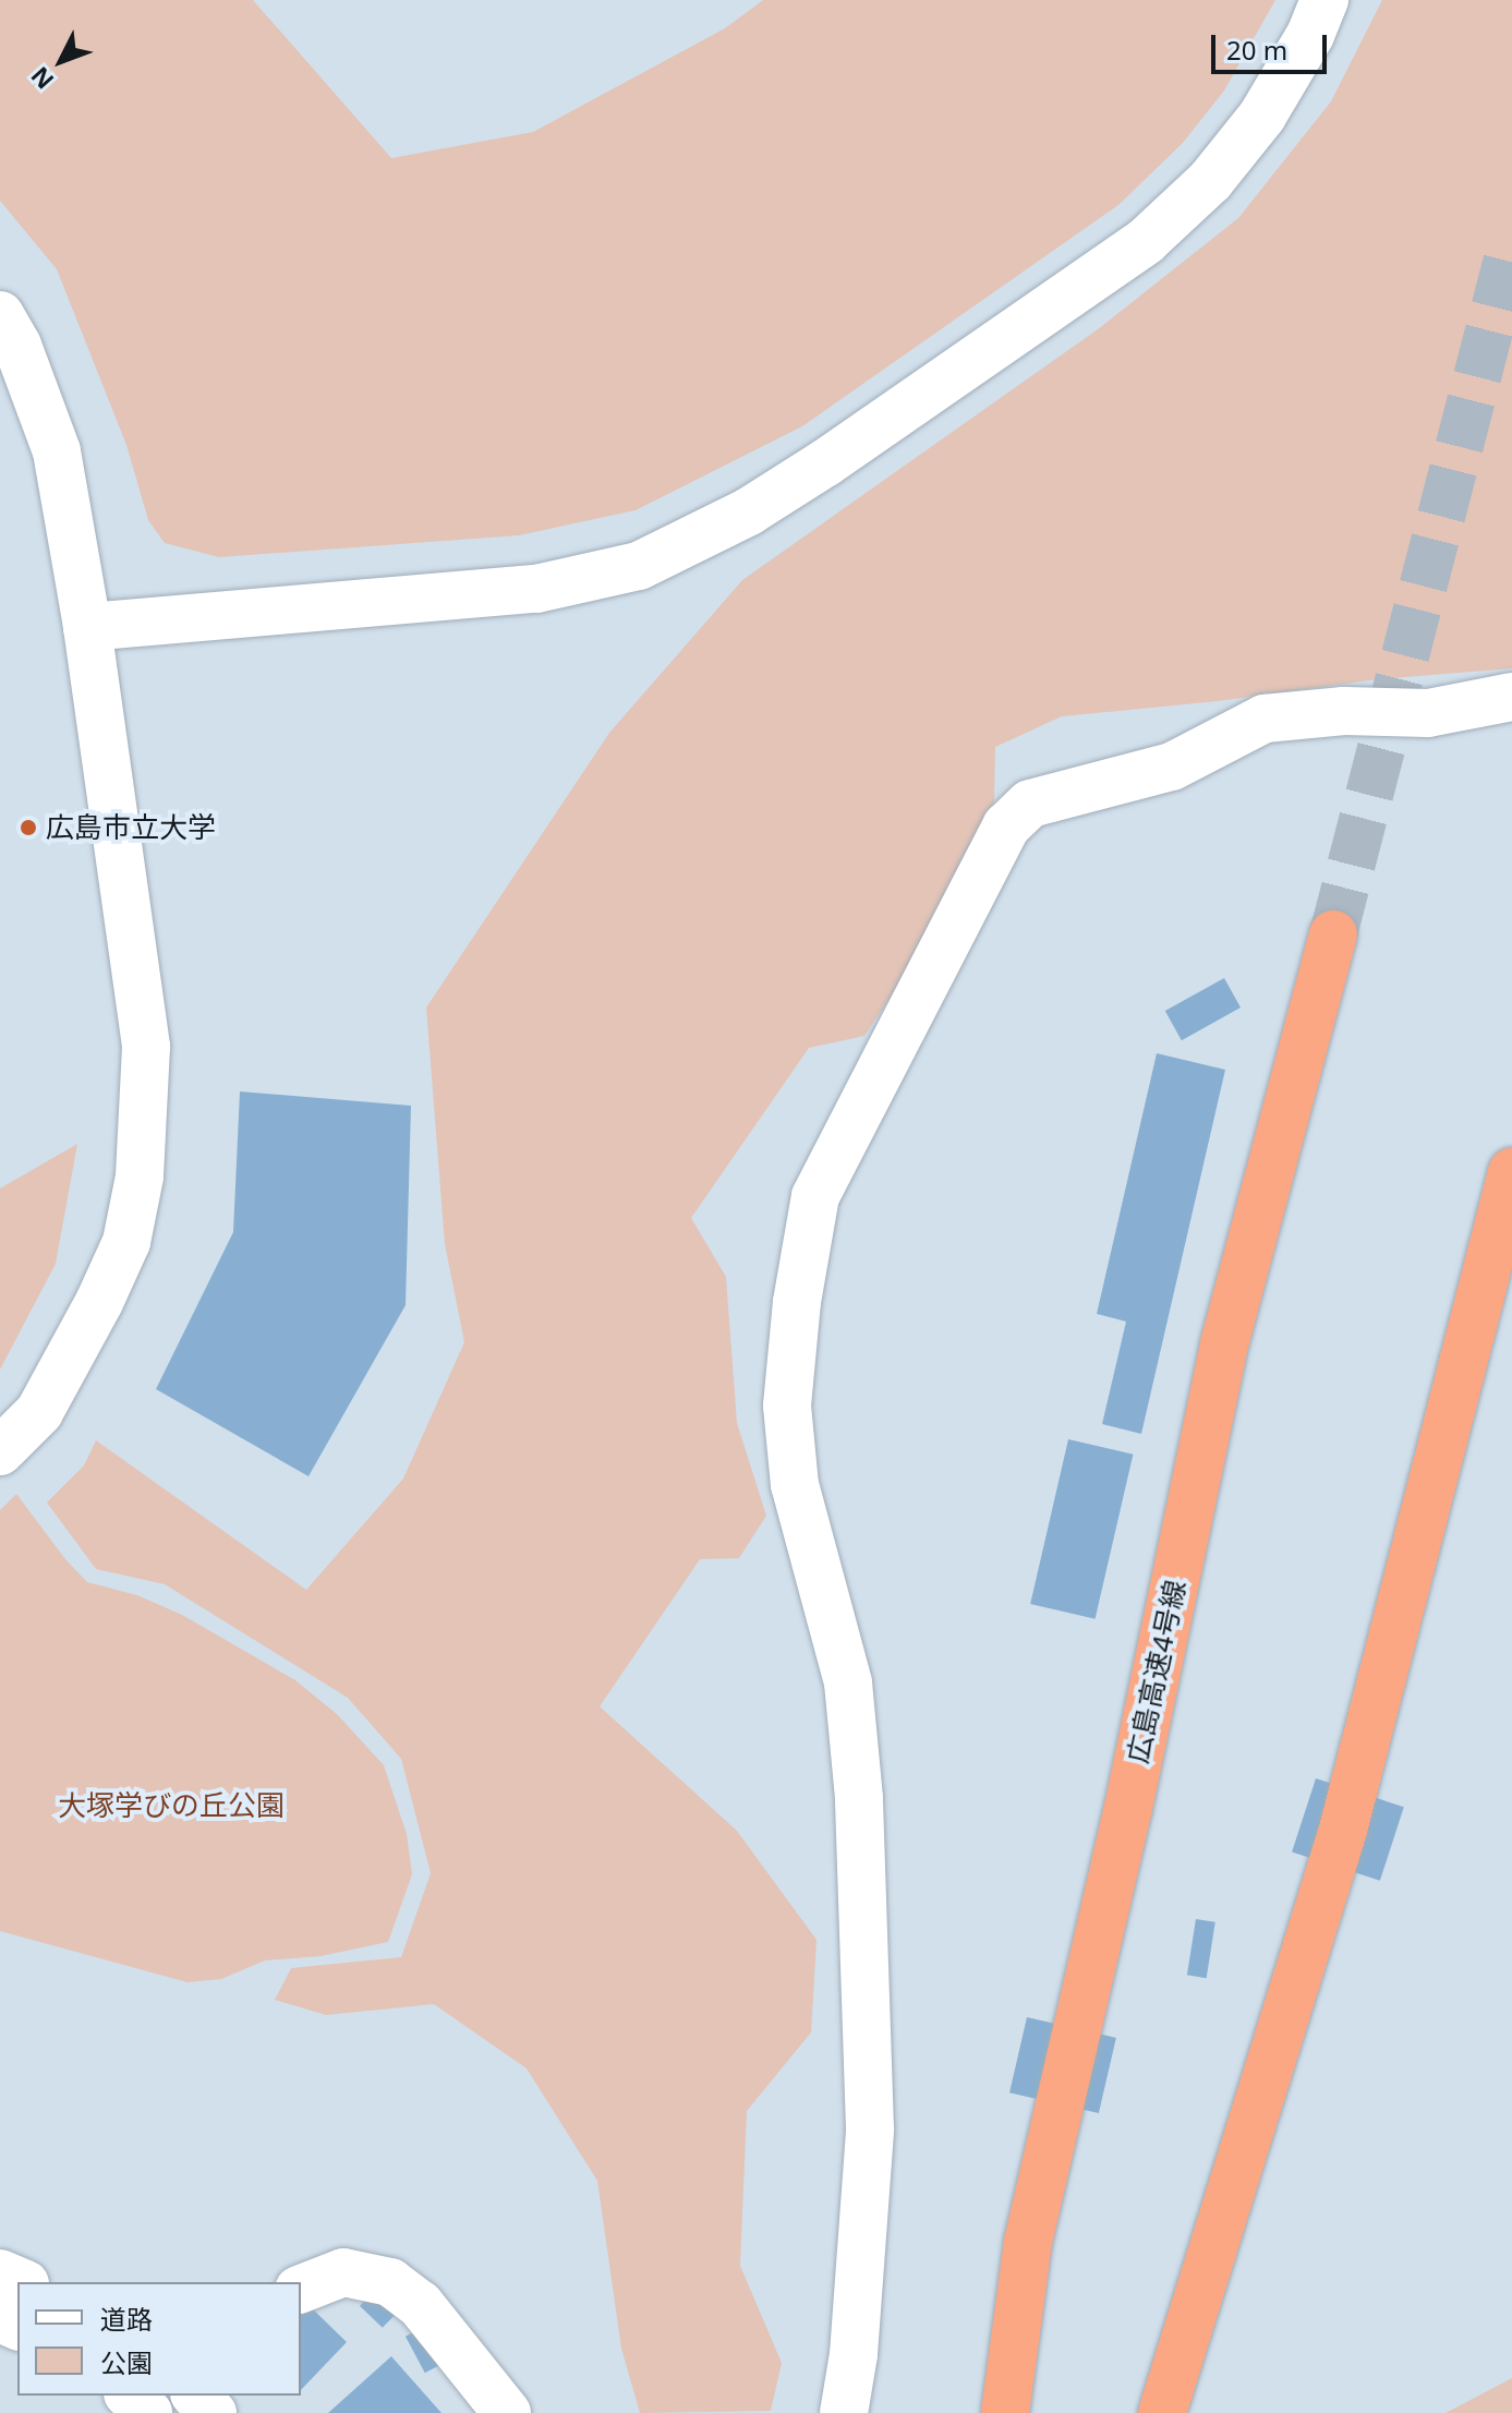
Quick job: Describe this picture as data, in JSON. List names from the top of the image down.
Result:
{
  "streets": {
    "highway": ["広島高速4号線"]
  },
  "parks": ["大塚学びの丘公園"],
  "places": ["広島市立大学"],
  "legend": ["道路", "公園"],
  "scale_bar": "20 m",
  "north": "bottom left"
}
